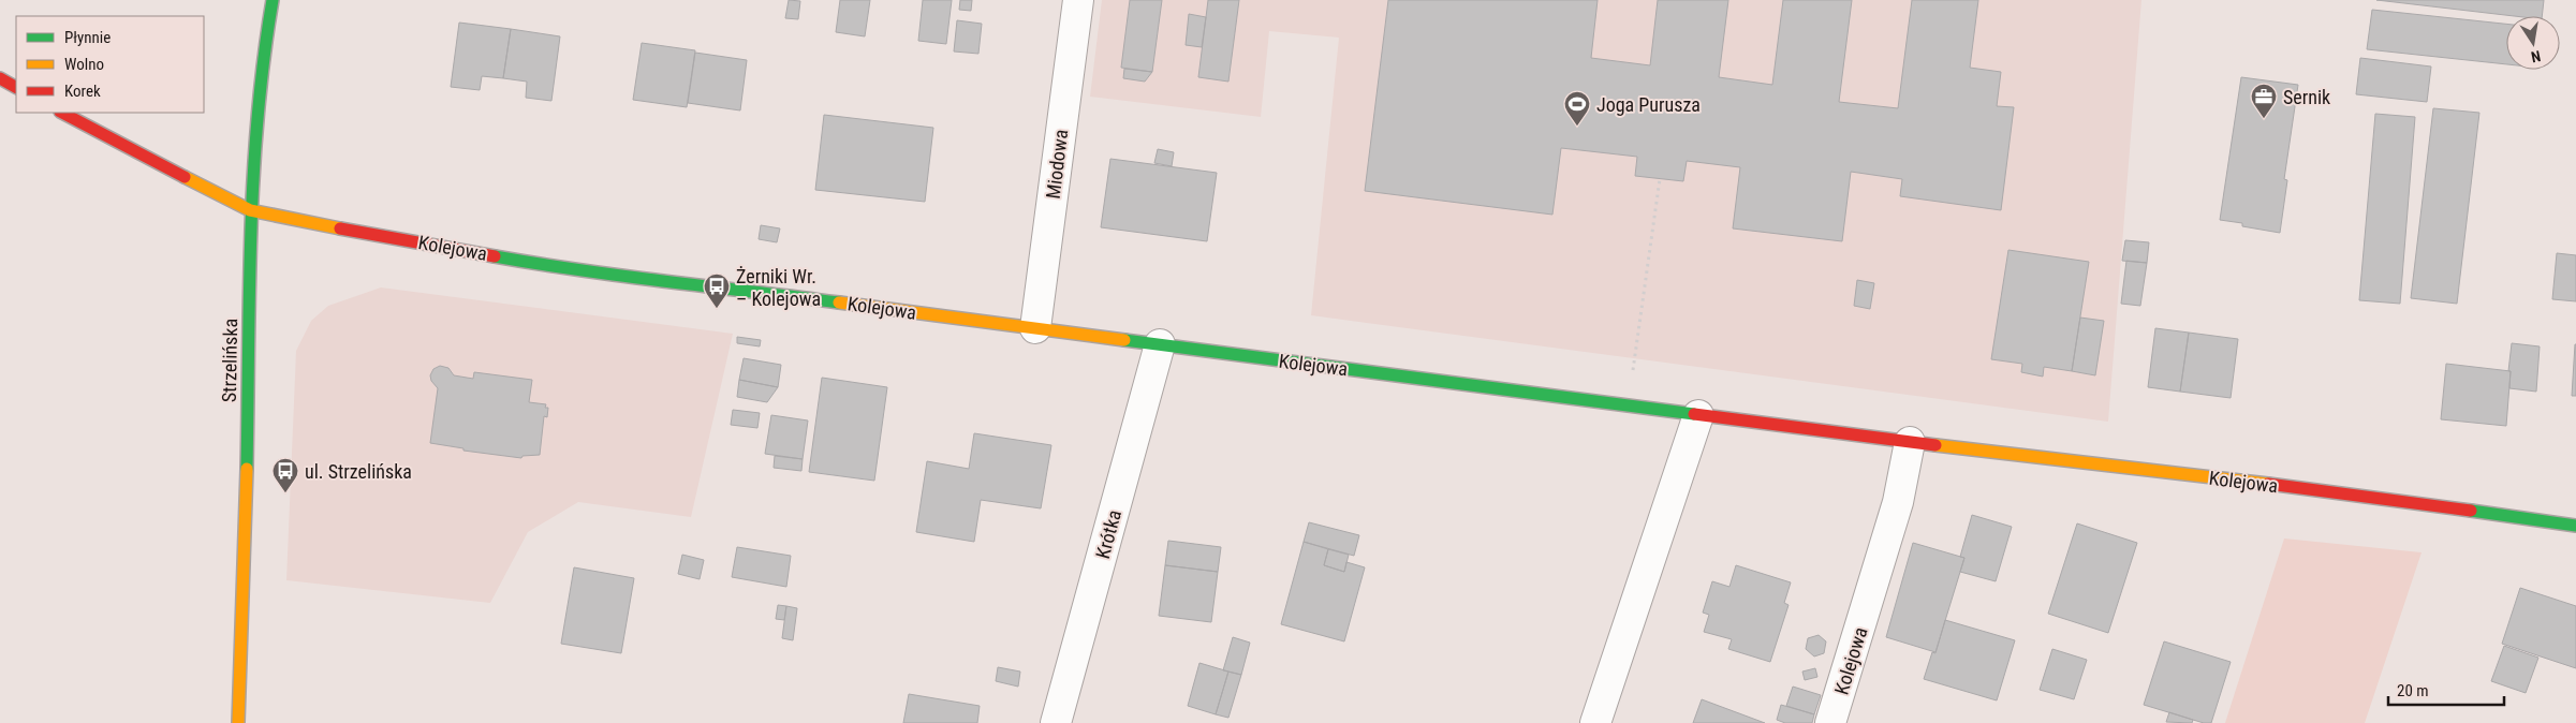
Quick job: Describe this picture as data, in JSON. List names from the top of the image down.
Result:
{
  "streets": {
    "street": [
      "Miodowa",
      "Kolejowa",
      "Strzelińska",
      "Krótka"
    ]
  },
  "crossings": [
    ["Miodowa", "Kolejowa"],
    ["Kolejowa", "Strzelińska"],
    ["Kolejowa", "Krótka"]
  ],
  "places": {
    "office": ["Sernik"],
    "sports": ["Joga Purusza"],
    "bus stop": ["Żerniki Wr. – Kolejowa", "ul. Strzelińska"]
  },
  "legend": ["Płynnie", "Wolno", "Korek"],
  "scale_bar": "20 m",
  "north": "bottom"
}
